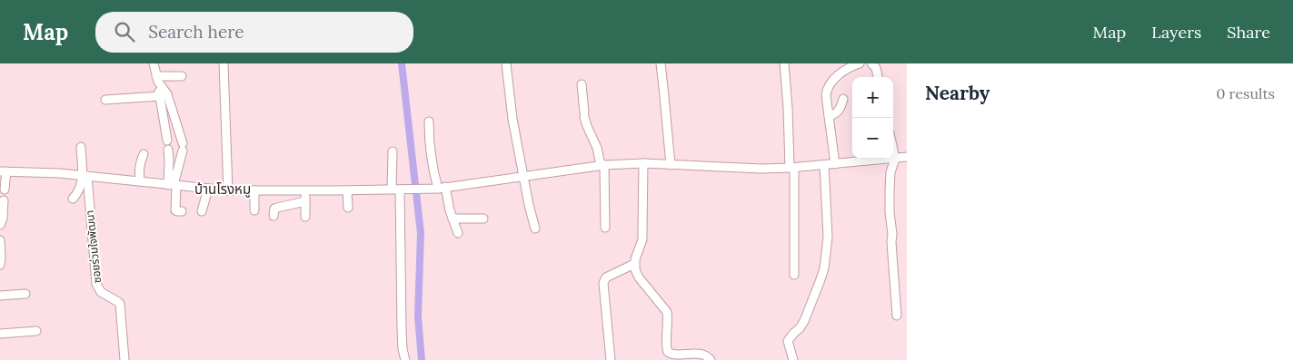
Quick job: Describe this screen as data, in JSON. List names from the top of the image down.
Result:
{
  "streets": {
    "street": ["ซอยร่วมใจพัฒนา"]
  },
  "districts": ["บ้านโรงหมู"],
  "page": {
    "header": "Map",
    "search": "Search here",
    "nav": ["Map", "Layers", "Share"],
    "heading": ["Nearby", "0 results"],
    "map_buttons": ["+", "−"]
  }
}
